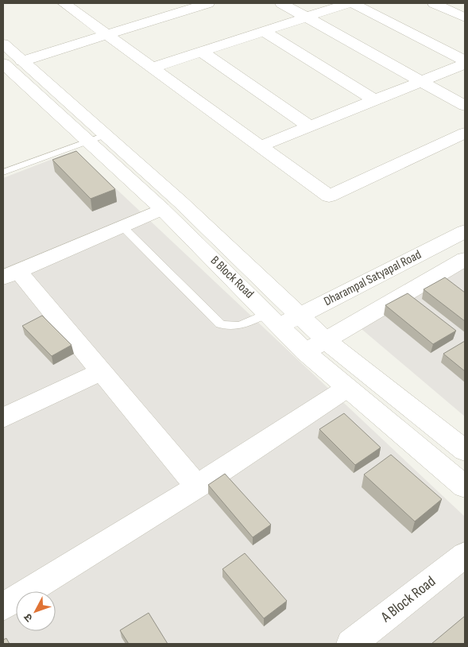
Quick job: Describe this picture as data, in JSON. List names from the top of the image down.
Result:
{
  "streets": {
    "street": ["B Block Road", "Dharampal Satyapal Road", "A Block Road"]
  },
  "crossings": [
    ["B Block Road", "Dharampal Satyapal Road"]
  ],
  "north": "bottom left"
}
